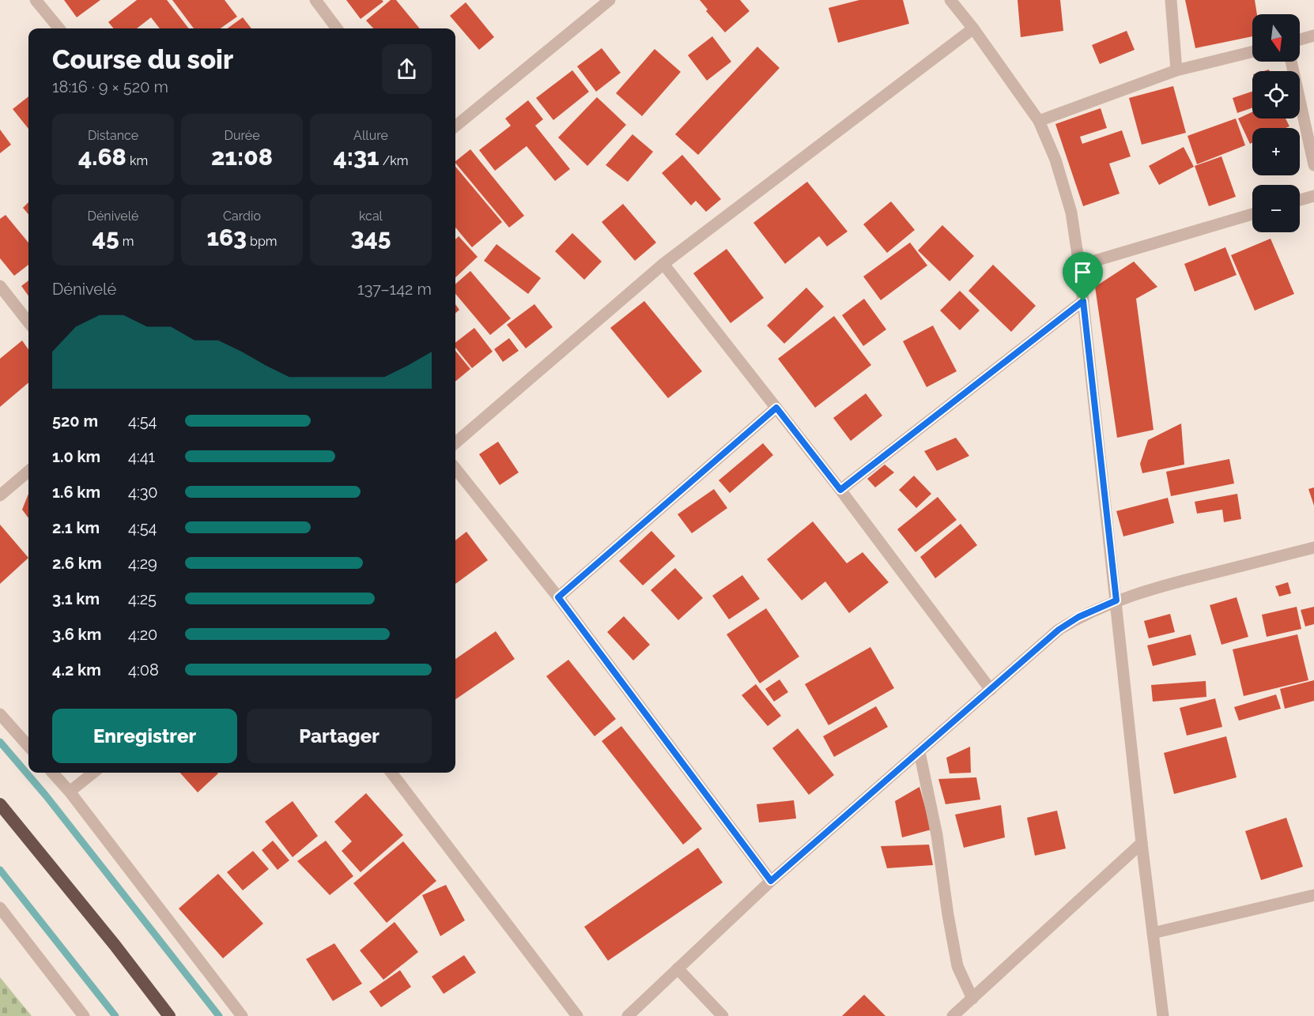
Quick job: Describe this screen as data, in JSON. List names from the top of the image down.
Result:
{
  "north": "bottom",
  "page": {
    "map_buttons": ["+", "−"],
    "heading": ["Course du soir", "18:16 · 9 × 520 m"],
    "stats": [
      ["Distance", "4.68 km"],
      ["Durée", "21:08"],
      ["Allure", "4:31 /km"],
      ["Dénivelé", "45 m"],
      ["Cardio", "163 bpm"],
      ["kcal", "345"]
    ],
    "chart": ["Dénivelé", "137–142 m"],
    "list": [
      {
        "name": "520 m",
        "note": "4:54"
      },
      {
        "name": "1.0 km",
        "note": "4:41"
      },
      {
        "name": "1.6 km",
        "note": "4:30"
      },
      {
        "name": "2.1 km",
        "note": "4:54"
      },
      {
        "name": "2.6 km",
        "note": "4:29"
      },
      {
        "name": "3.1 km",
        "note": "4:25"
      },
      {
        "name": "3.6 km",
        "note": "4:20"
      },
      {
        "name": "4.2 km",
        "note": "4:08"
      }
    ],
    "buttons": ["Enregistrer", "Partager"]
  }
}
